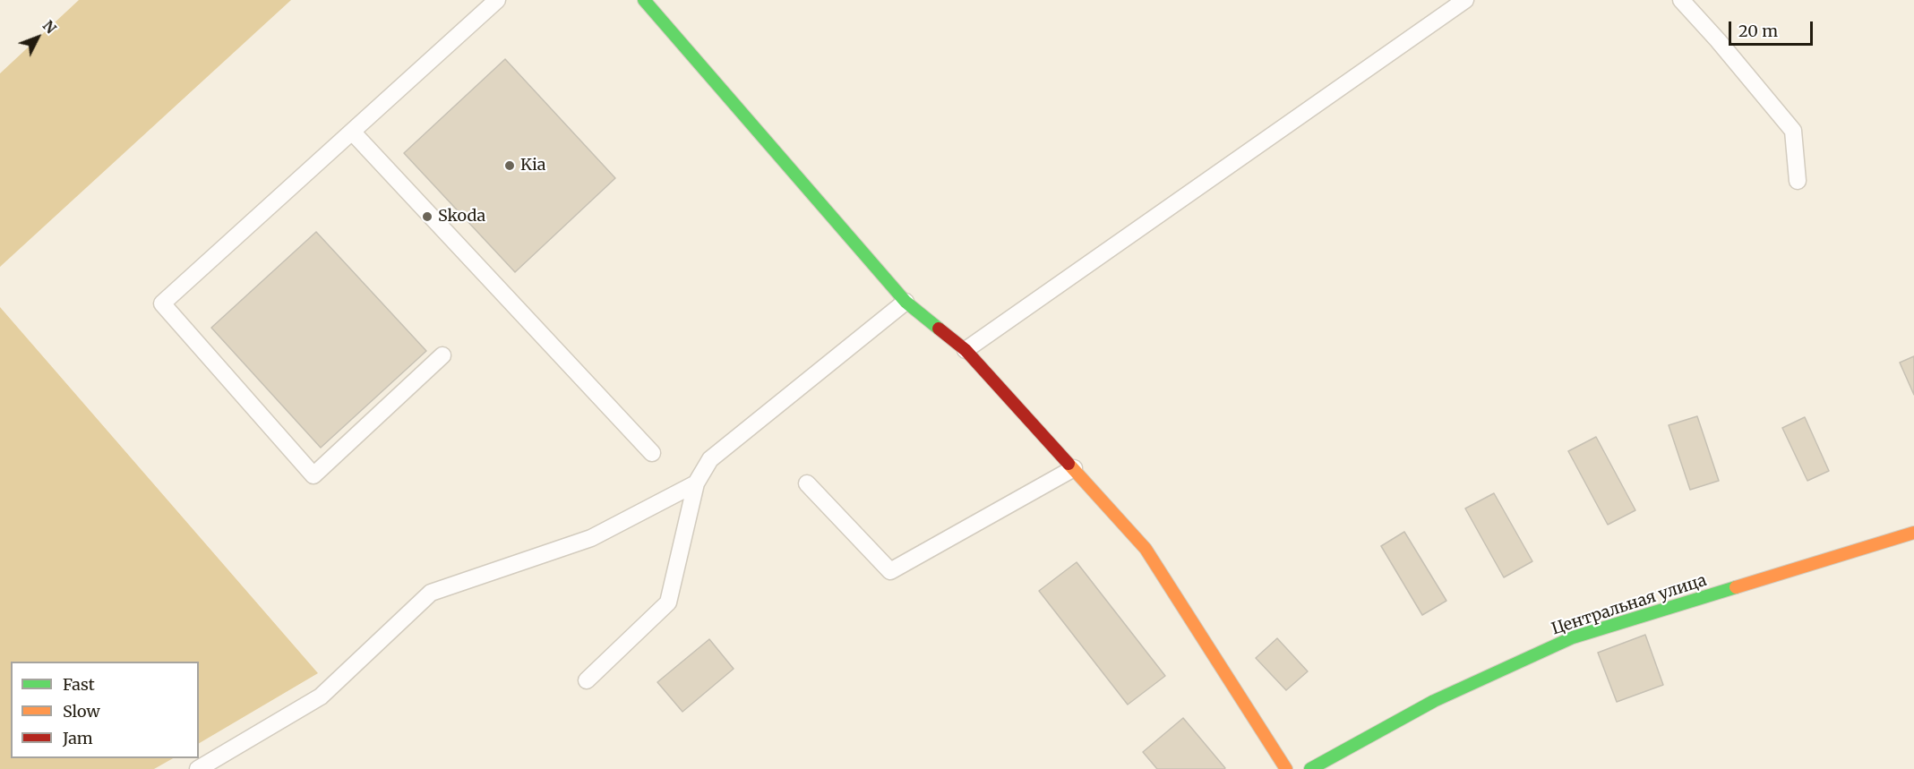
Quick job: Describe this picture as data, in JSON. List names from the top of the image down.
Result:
{
  "streets": {
    "street": ["Центральная улица"]
  },
  "places": ["Kia", "Skoda"],
  "legend": ["Fast", "Slow", "Jam"],
  "scale_bar": "20 m",
  "north": "top right"
}
